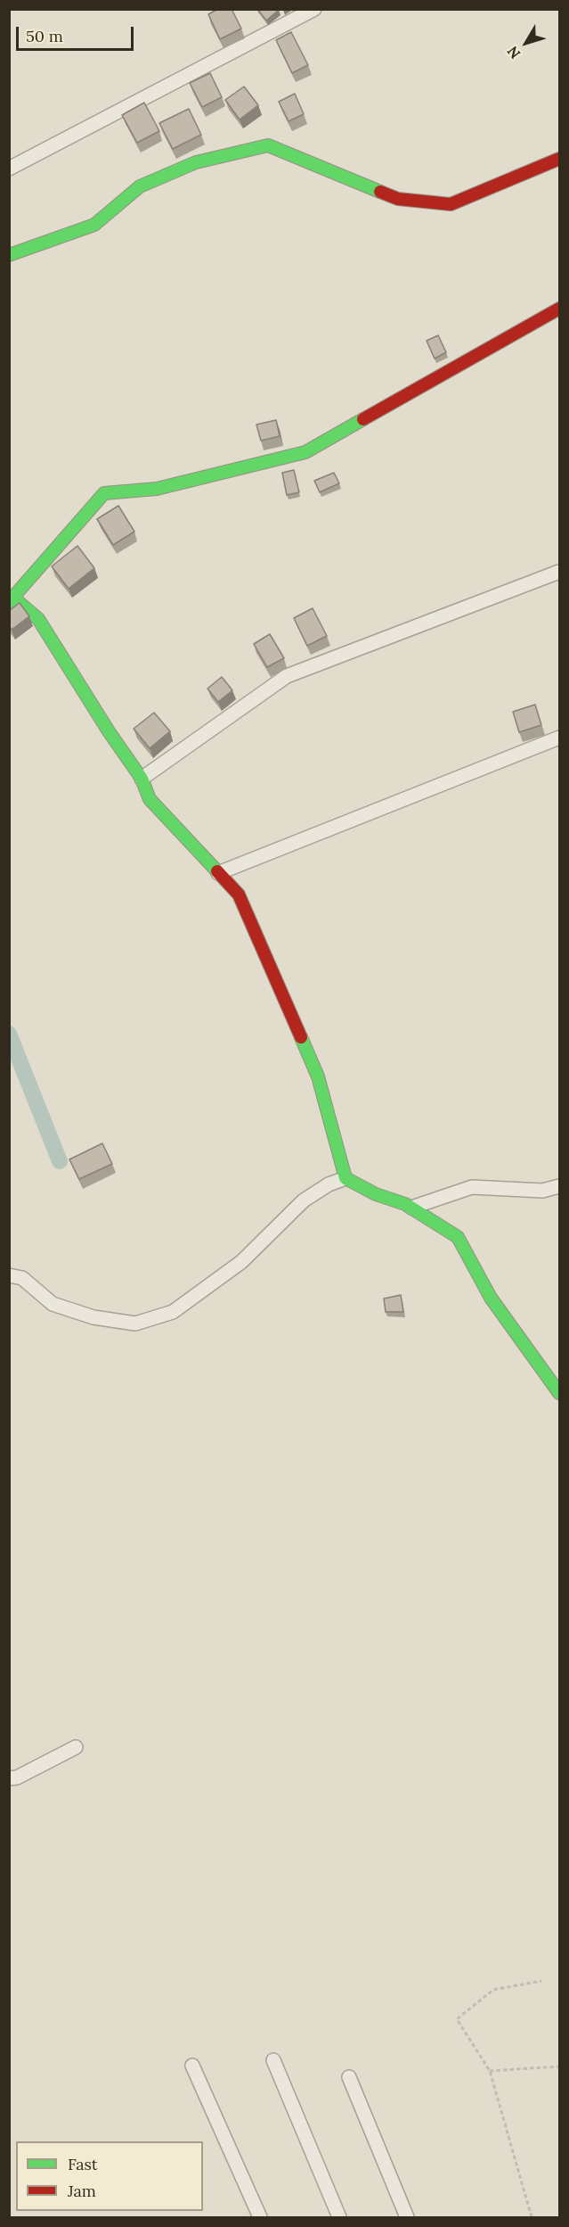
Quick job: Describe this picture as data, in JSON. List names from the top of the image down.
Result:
{
  "legend": ["Fast", "Jam"],
  "scale_bar": "50 m",
  "north": "bottom left"
}
